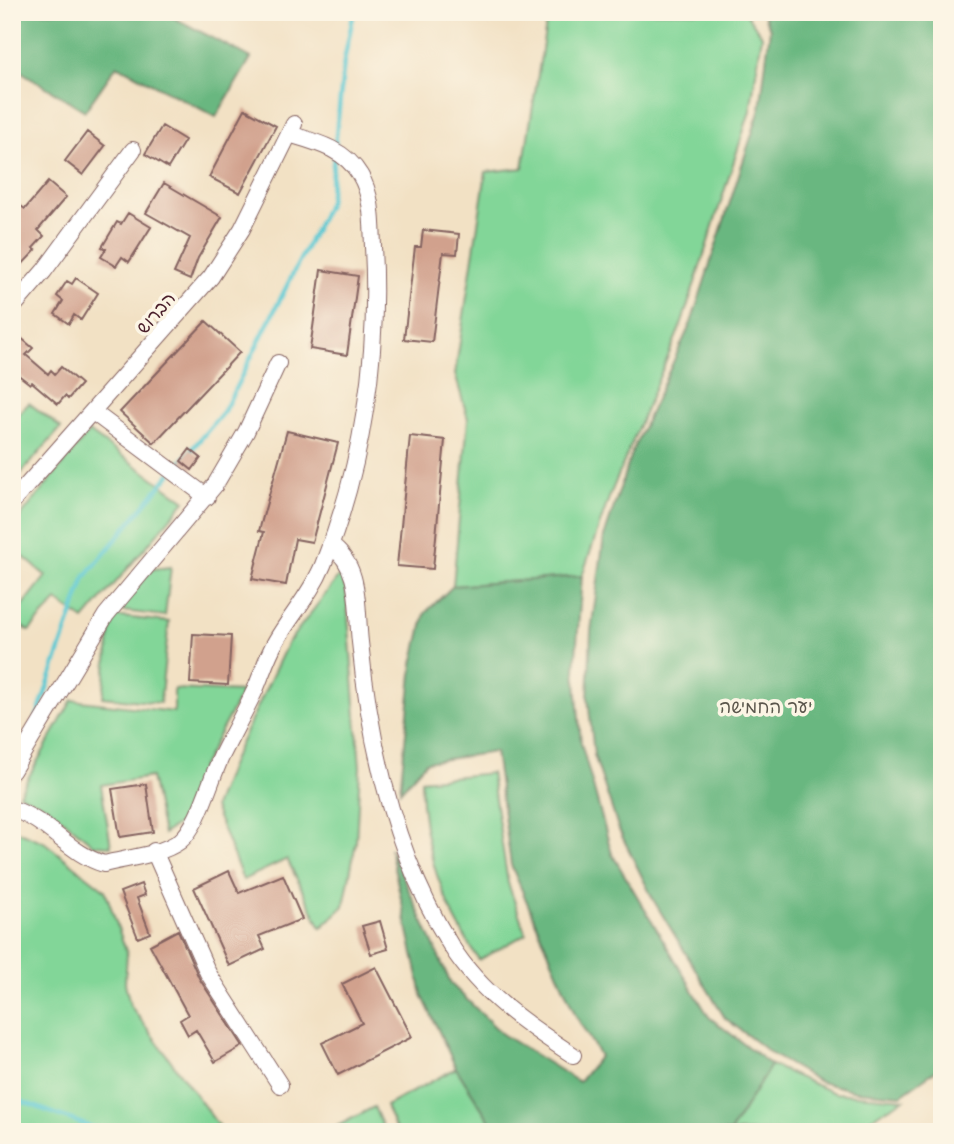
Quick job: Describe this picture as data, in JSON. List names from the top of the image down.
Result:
{
  "streets": {
    "street": ["הברוש"]
  },
  "parks": ["יער החמישה"]
}
